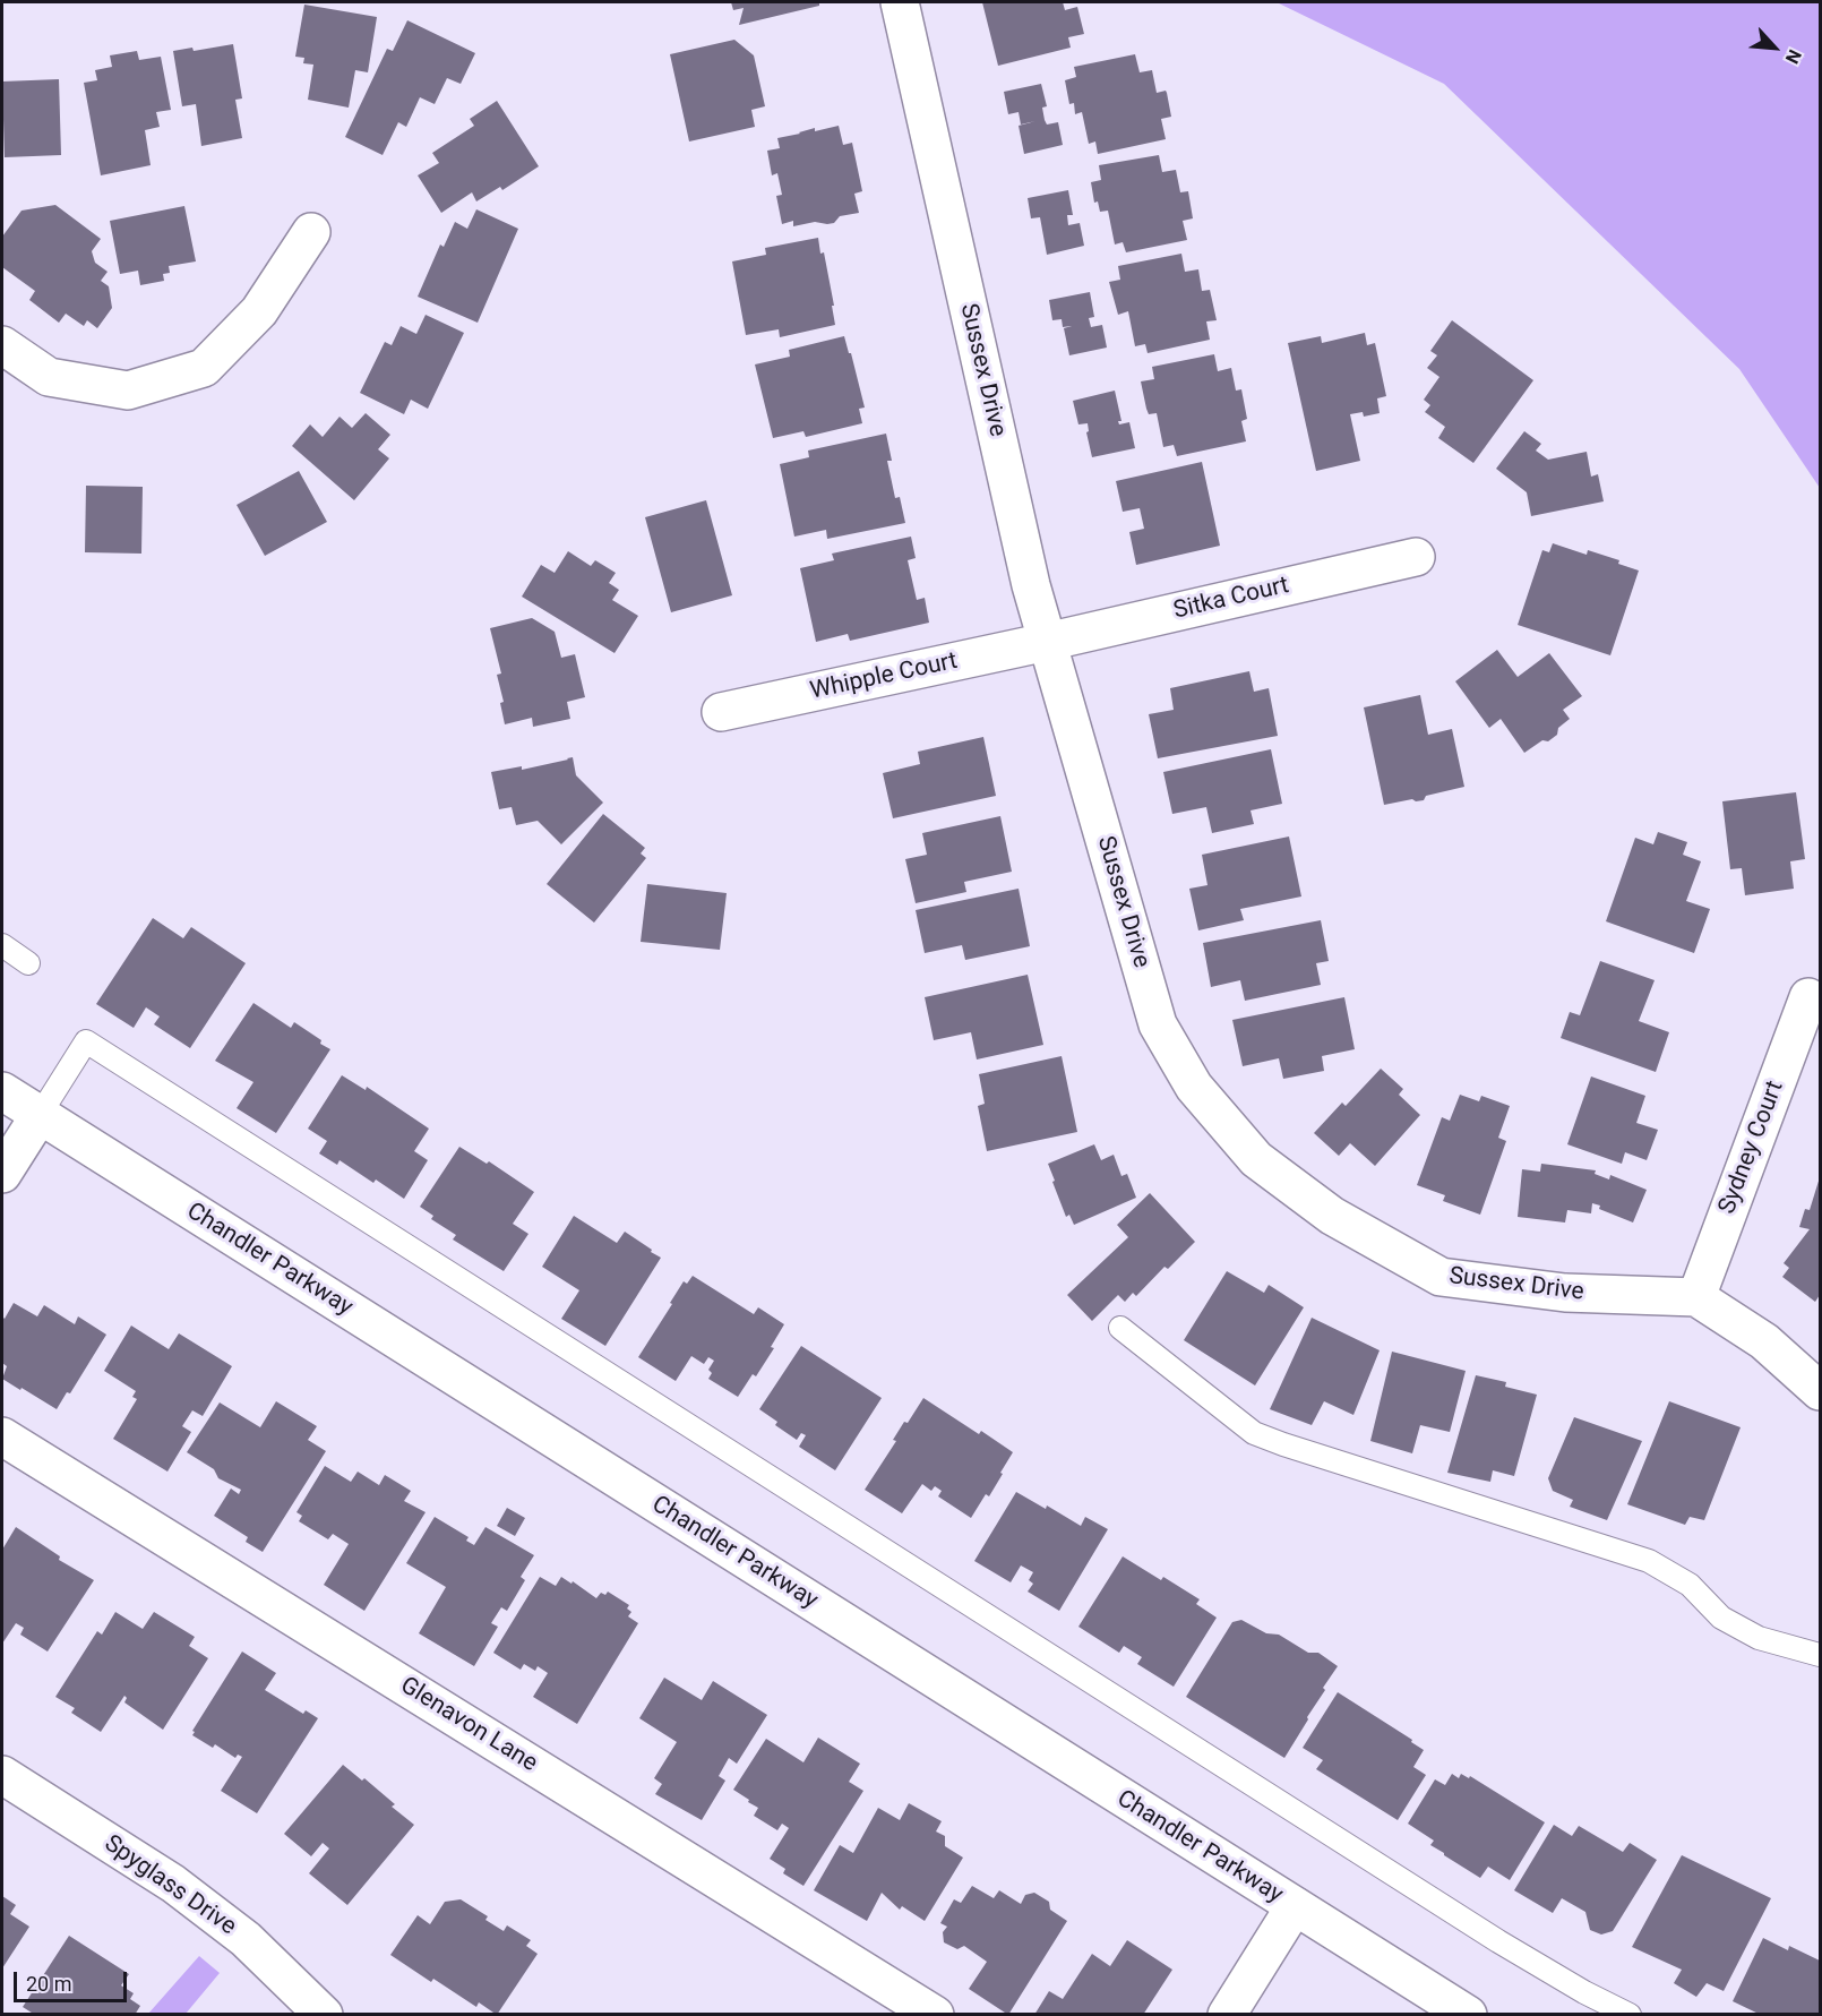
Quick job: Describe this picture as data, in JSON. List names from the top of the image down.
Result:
{
  "streets": {
    "street": [
      "Sussex Drive",
      "Sitka Court",
      "Whipple Court",
      "Sydney Court",
      "Chandler Parkway",
      "Glenavon Lane",
      "Spyglass Drive"
    ]
  },
  "crossings": [
    ["Sussex Drive", "Sitka Court"],
    ["Sussex Drive", "Whipple Court"],
    ["Sussex Drive", "Sydney Court"],
    ["Sitka Court", "Whipple Court"]
  ],
  "scale_bar": "20 m",
  "north": "bottom right"
}
